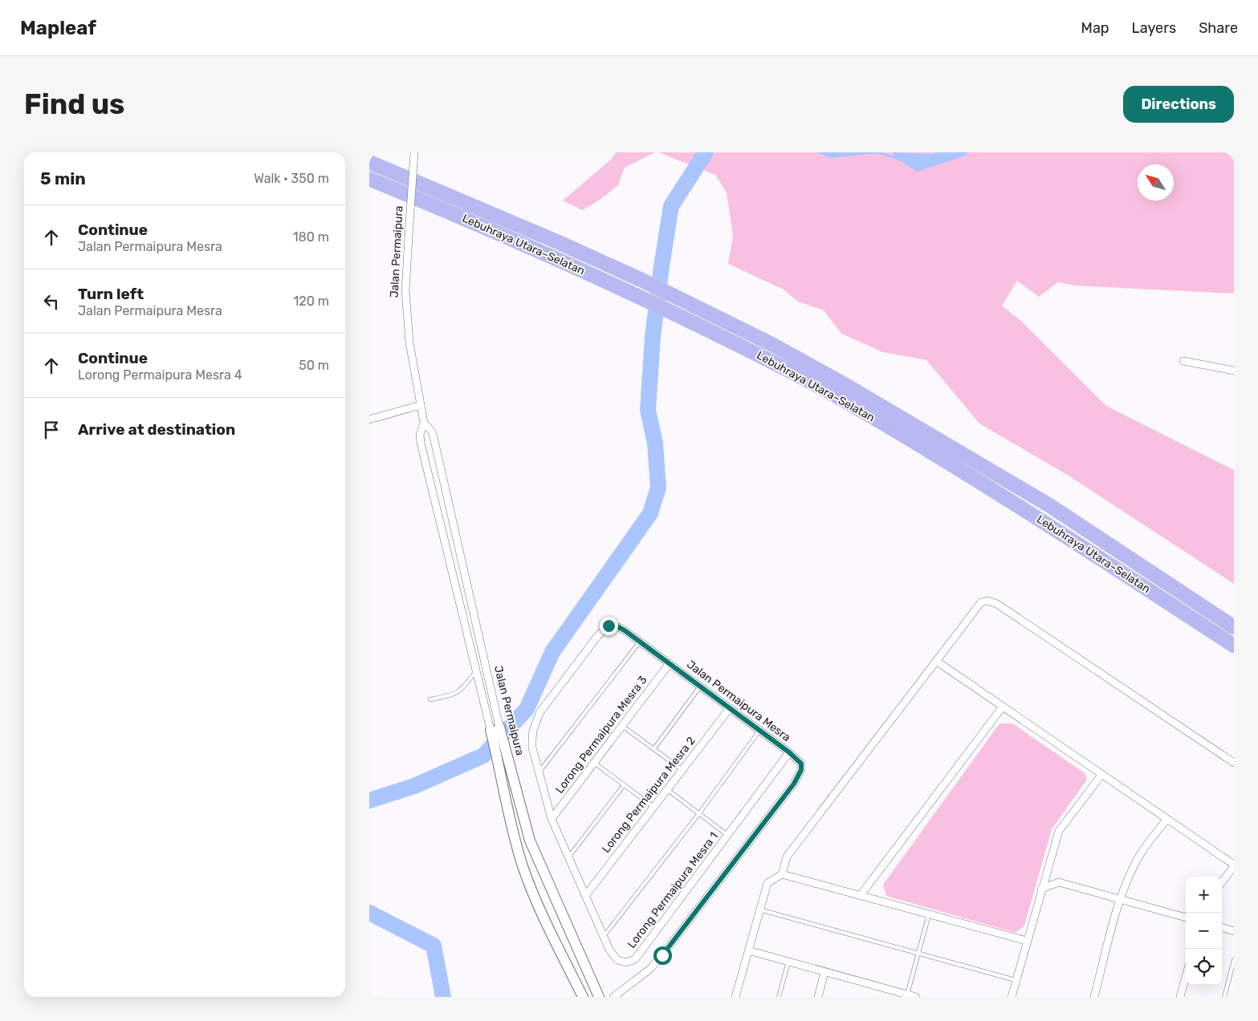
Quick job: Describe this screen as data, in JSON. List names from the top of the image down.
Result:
{
  "streets": {
    "highway": ["Lebuhraya Utara–Selatan"],
    "main road": ["Jalan Permaipura"],
    "street": [
      "Jalan Permaipura Mesra",
      "Lorong Permaipura Mesra 3",
      "Lorong Permaipura Mesra 2",
      "Lorong Permaipura Mesra 1"
    ]
  },
  "crossings": [
    ["Jalan Permaipura Mesra", "Lorong Permaipura Mesra 3"],
    ["Jalan Permaipura Mesra", "Lorong Permaipura Mesra 2"],
    ["Jalan Permaipura Mesra", "Lorong Permaipura Mesra 1"],
    ["Lorong Permaipura Mesra 3", "Lorong Permaipura Mesra 1"],
    ["Lorong Permaipura Mesra 2", "Lorong Permaipura Mesra 1"]
  ],
  "north": "top left",
  "page": {
    "header": "Mapleaf",
    "nav": ["Map", "Layers", "Share"],
    "buttons": "Directions",
    "title": "Find us",
    "heading": ["5 min", "Walk · 350 m"],
    "list": [
      ["Continue", "Jalan Permaipura Mesra", "180 m"],
      ["Turn left", "Jalan Permaipura Mesra", "120 m"],
      ["Continue", "Lorong Permaipura Mesra 4", "50 m"],
      "Arrive at destination"
    ],
    "map_buttons": ["+", "−"]
  }
}
